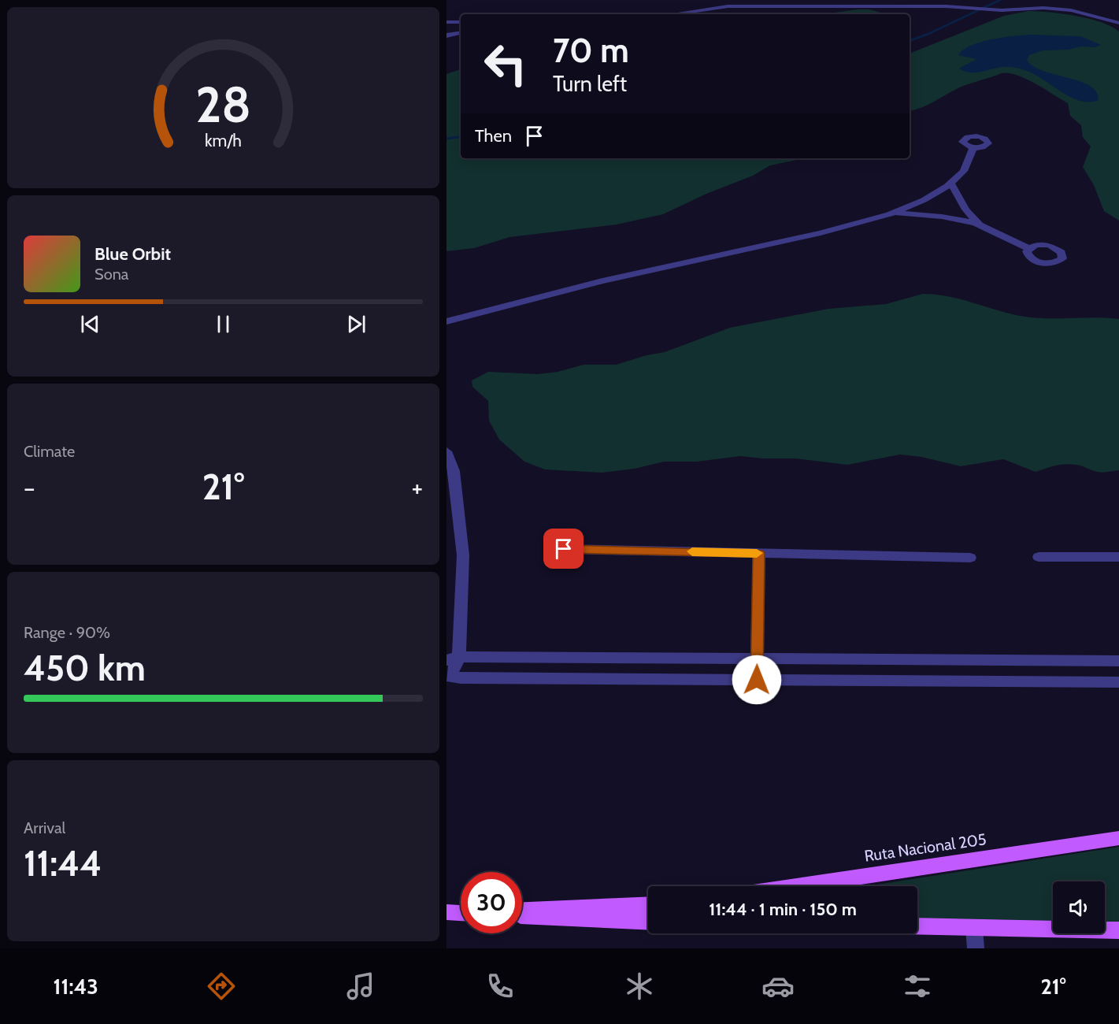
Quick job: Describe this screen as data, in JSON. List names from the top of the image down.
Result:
{
  "streets": {
    "main road": ["Ruta Nacional 205"]
  },
  "page": {
    "turn": ["70 m", "Turn left"],
    "then": "Then",
    "song": ["Blue Orbit", "Sona"],
    "tile": [
      "Climate",
      ["Range · 90%", "450 km"],
      ["Arrival", "11:44"]
    ],
    "heat": ["−", "21°", "+"],
    "limit": "30",
    "trip": "11:44 · 1 min · 150 m",
    "tabs": ["11:43", "21°"],
    "gauge": ["28", "km/h"]
  }
}
